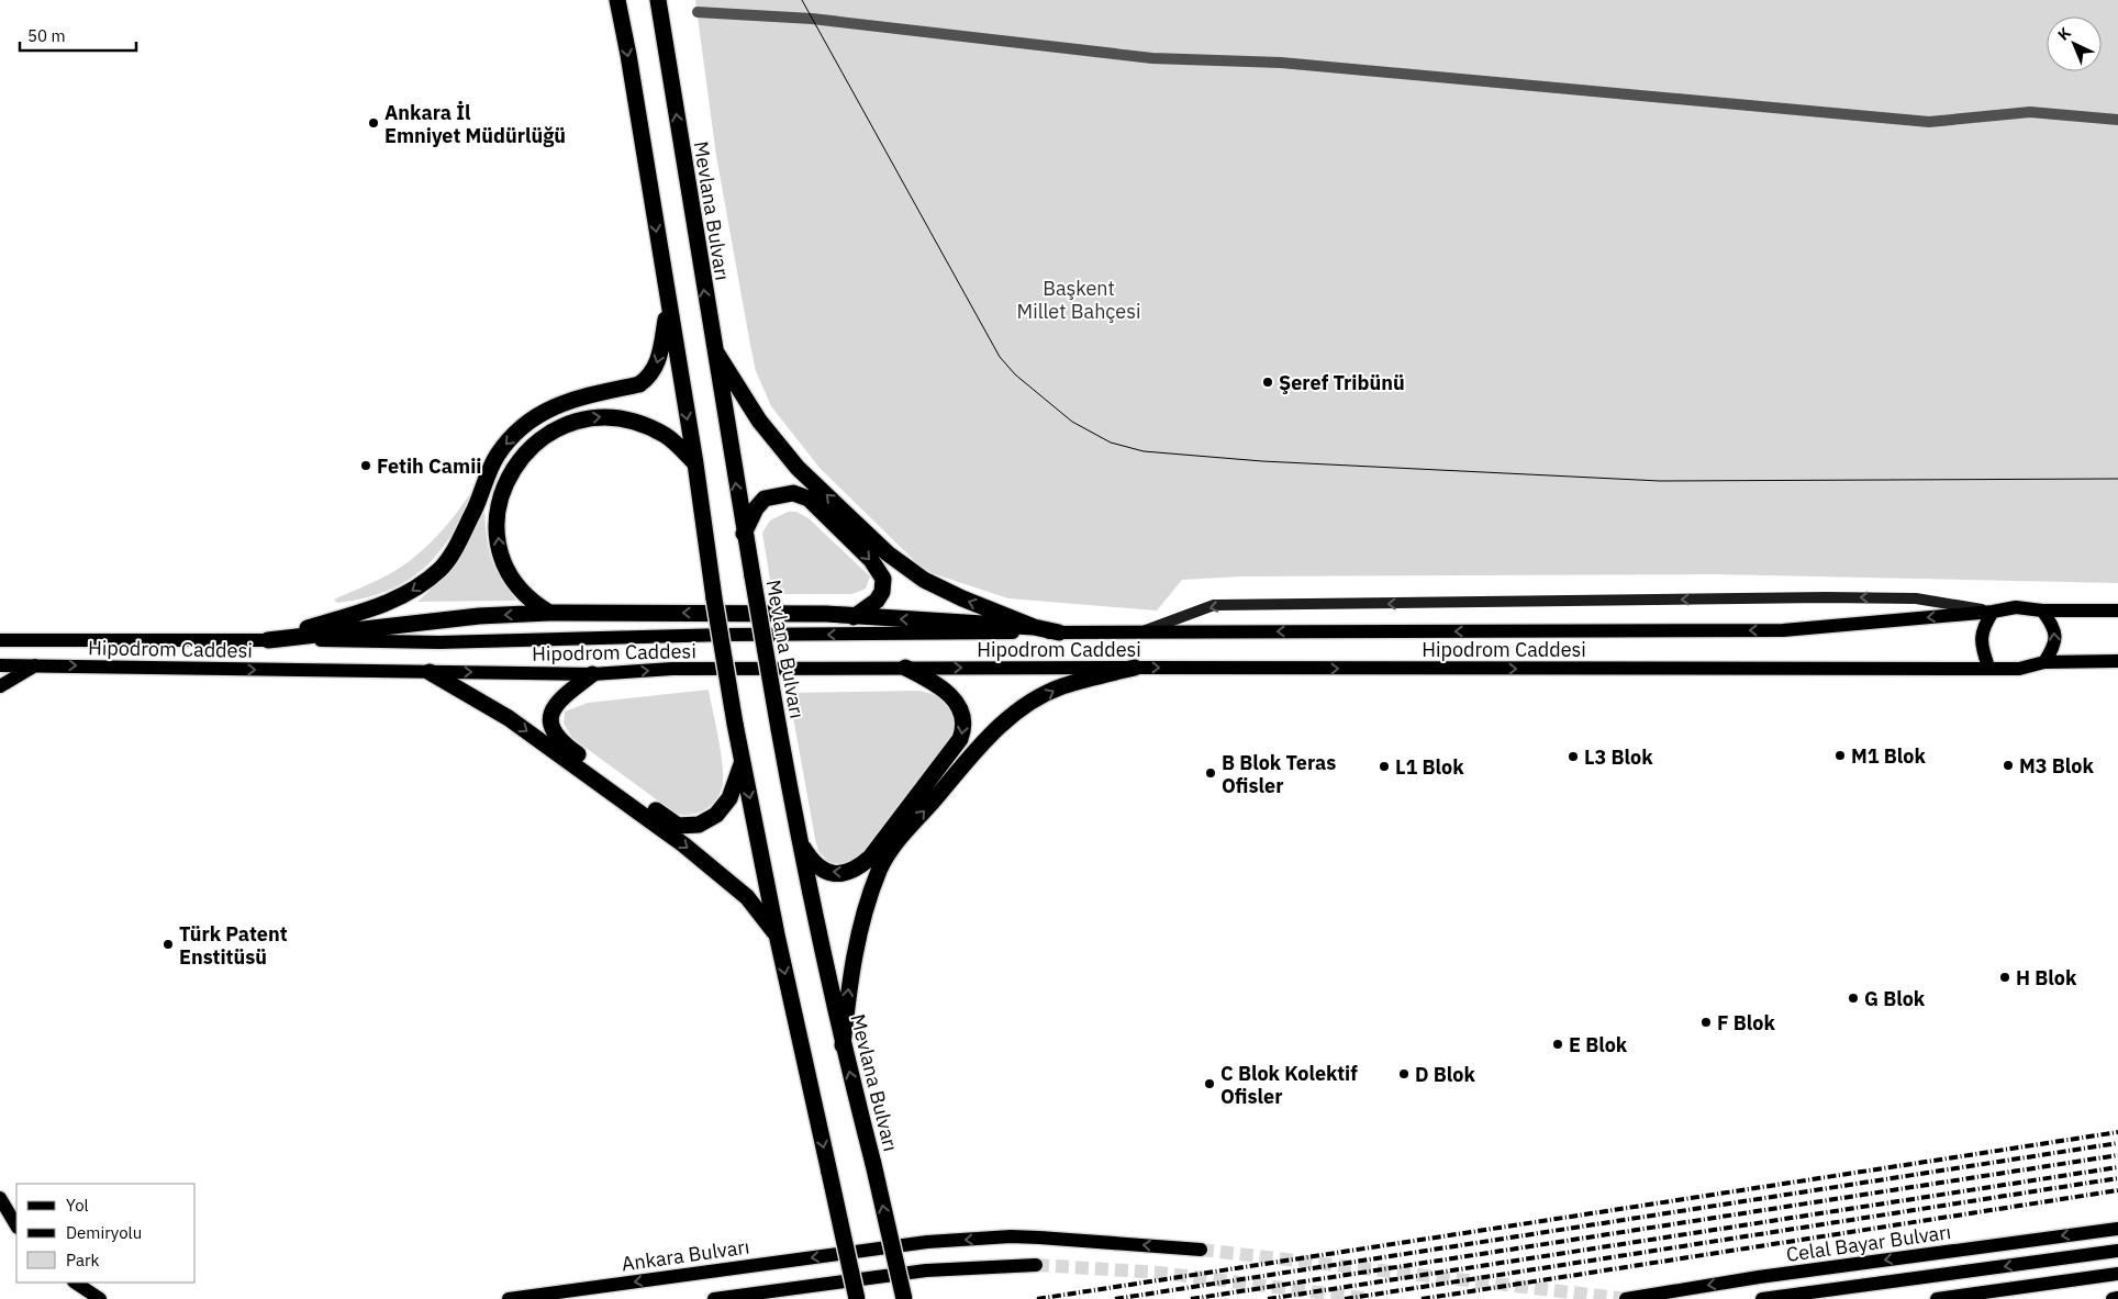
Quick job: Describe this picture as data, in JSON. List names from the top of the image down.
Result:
{
  "streets": {
    "highway": ["Mevlana Bulvarı"],
    "main road": ["Hipodrom Caddesi", "Celal Bayar Bulvarı", "Ankara Bulvarı"]
  },
  "parks": ["Başkent Millet Bahçesi"],
  "places": [
    "Ankara İl Emniyet Müdürlüğü",
    "Şeref Tribünü",
    "Fetih Camii",
    "M1 Blok",
    "L3 Blok",
    "M3 Blok",
    "L1 Blok",
    "B Blok Teras Ofisler",
    "Türk Patent Enstitüsü",
    "H Blok",
    "G Blok",
    "F Blok",
    "E Blok",
    "D Blok",
    "C Blok Kolektif Ofisler"
  ],
  "legend": ["Yol", "Demiryolu", "Park"],
  "scale_bar": "50 m",
  "north": "top left"
}
